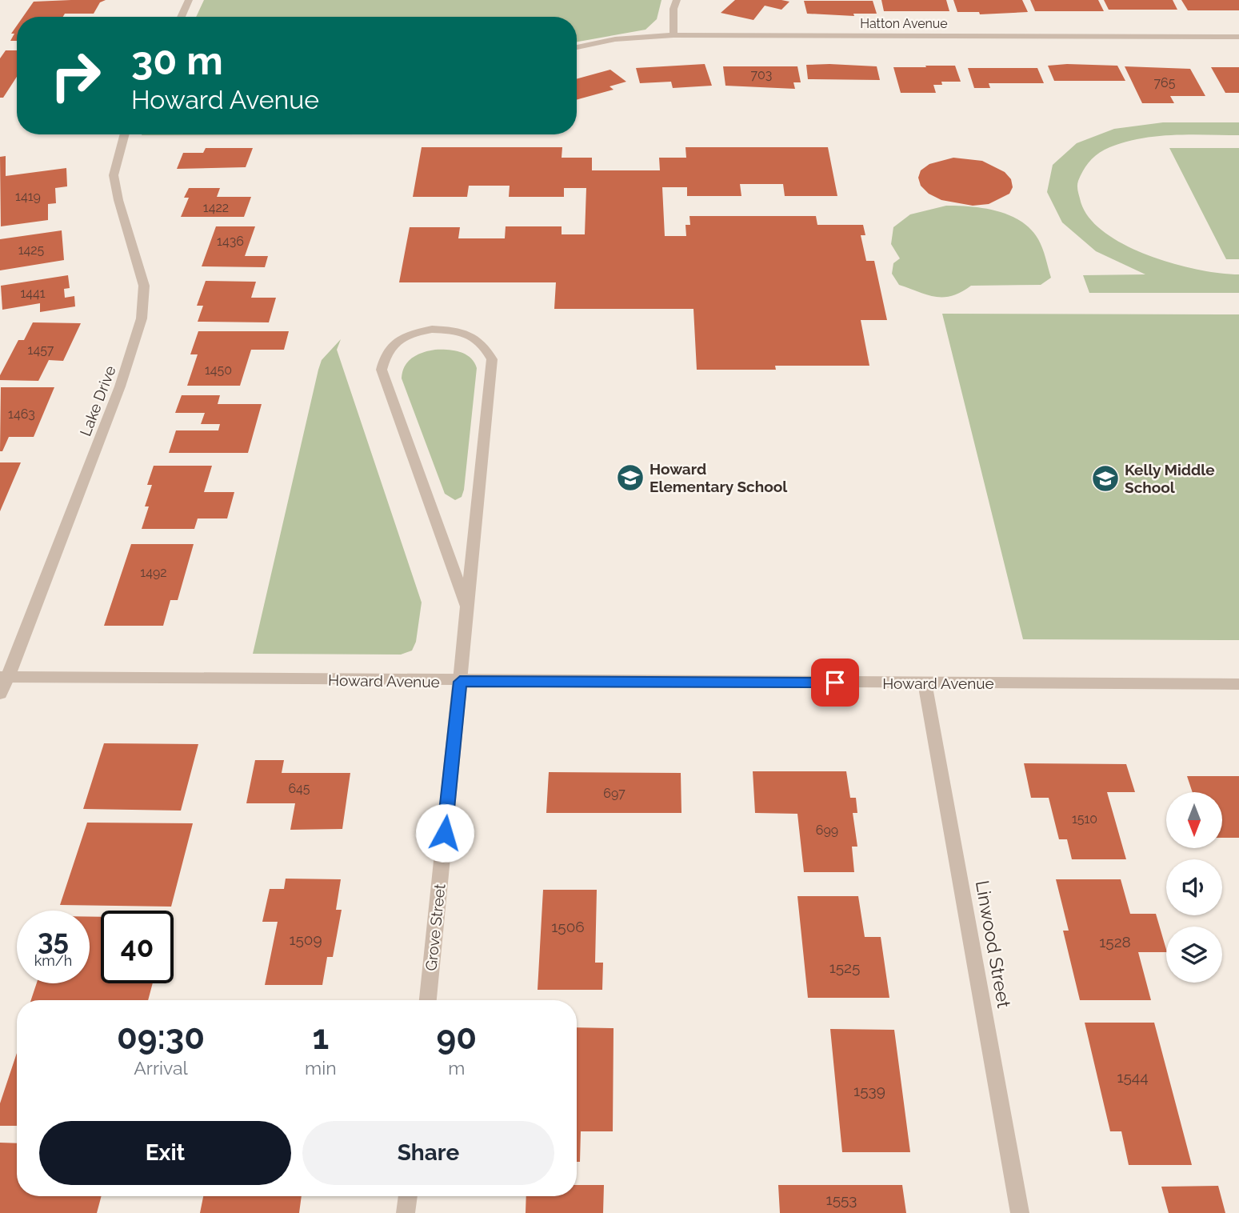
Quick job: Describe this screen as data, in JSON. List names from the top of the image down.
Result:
{
  "streets": {
    "street": [
      "Hatton Avenue",
      "Lake Drive",
      "Howard Avenue",
      "Grove Street",
      "Linwood Street"
    ]
  },
  "crossings": [
    ["Lake Drive", "Howard Avenue"],
    ["Howard Avenue", "Grove Street"],
    ["Howard Avenue", "Linwood Street"]
  ],
  "places": {
    "school or university": ["Howard Elementary School", "Kelly Middle School"]
  },
  "house_numbers": [
    "703",
    "765",
    "1419",
    "1422",
    "1436",
    "1425",
    "1441",
    "1457",
    "1450",
    "1463",
    "1492",
    "645",
    "697",
    "1510",
    "699",
    "1506",
    "1509",
    "1528",
    "1525",
    "1544",
    "1539",
    "1553"
  ],
  "north": "bottom",
  "page": {
    "turn": ["30 m", "Howard Avenue"],
    "speed": "35 km/h",
    "limit": "40",
    "eta": [
      "09:30",
      "Arrival",
      "1",
      "min",
      "90",
      "m"
    ],
    "buttons": ["Exit", "Share"]
  }
}
